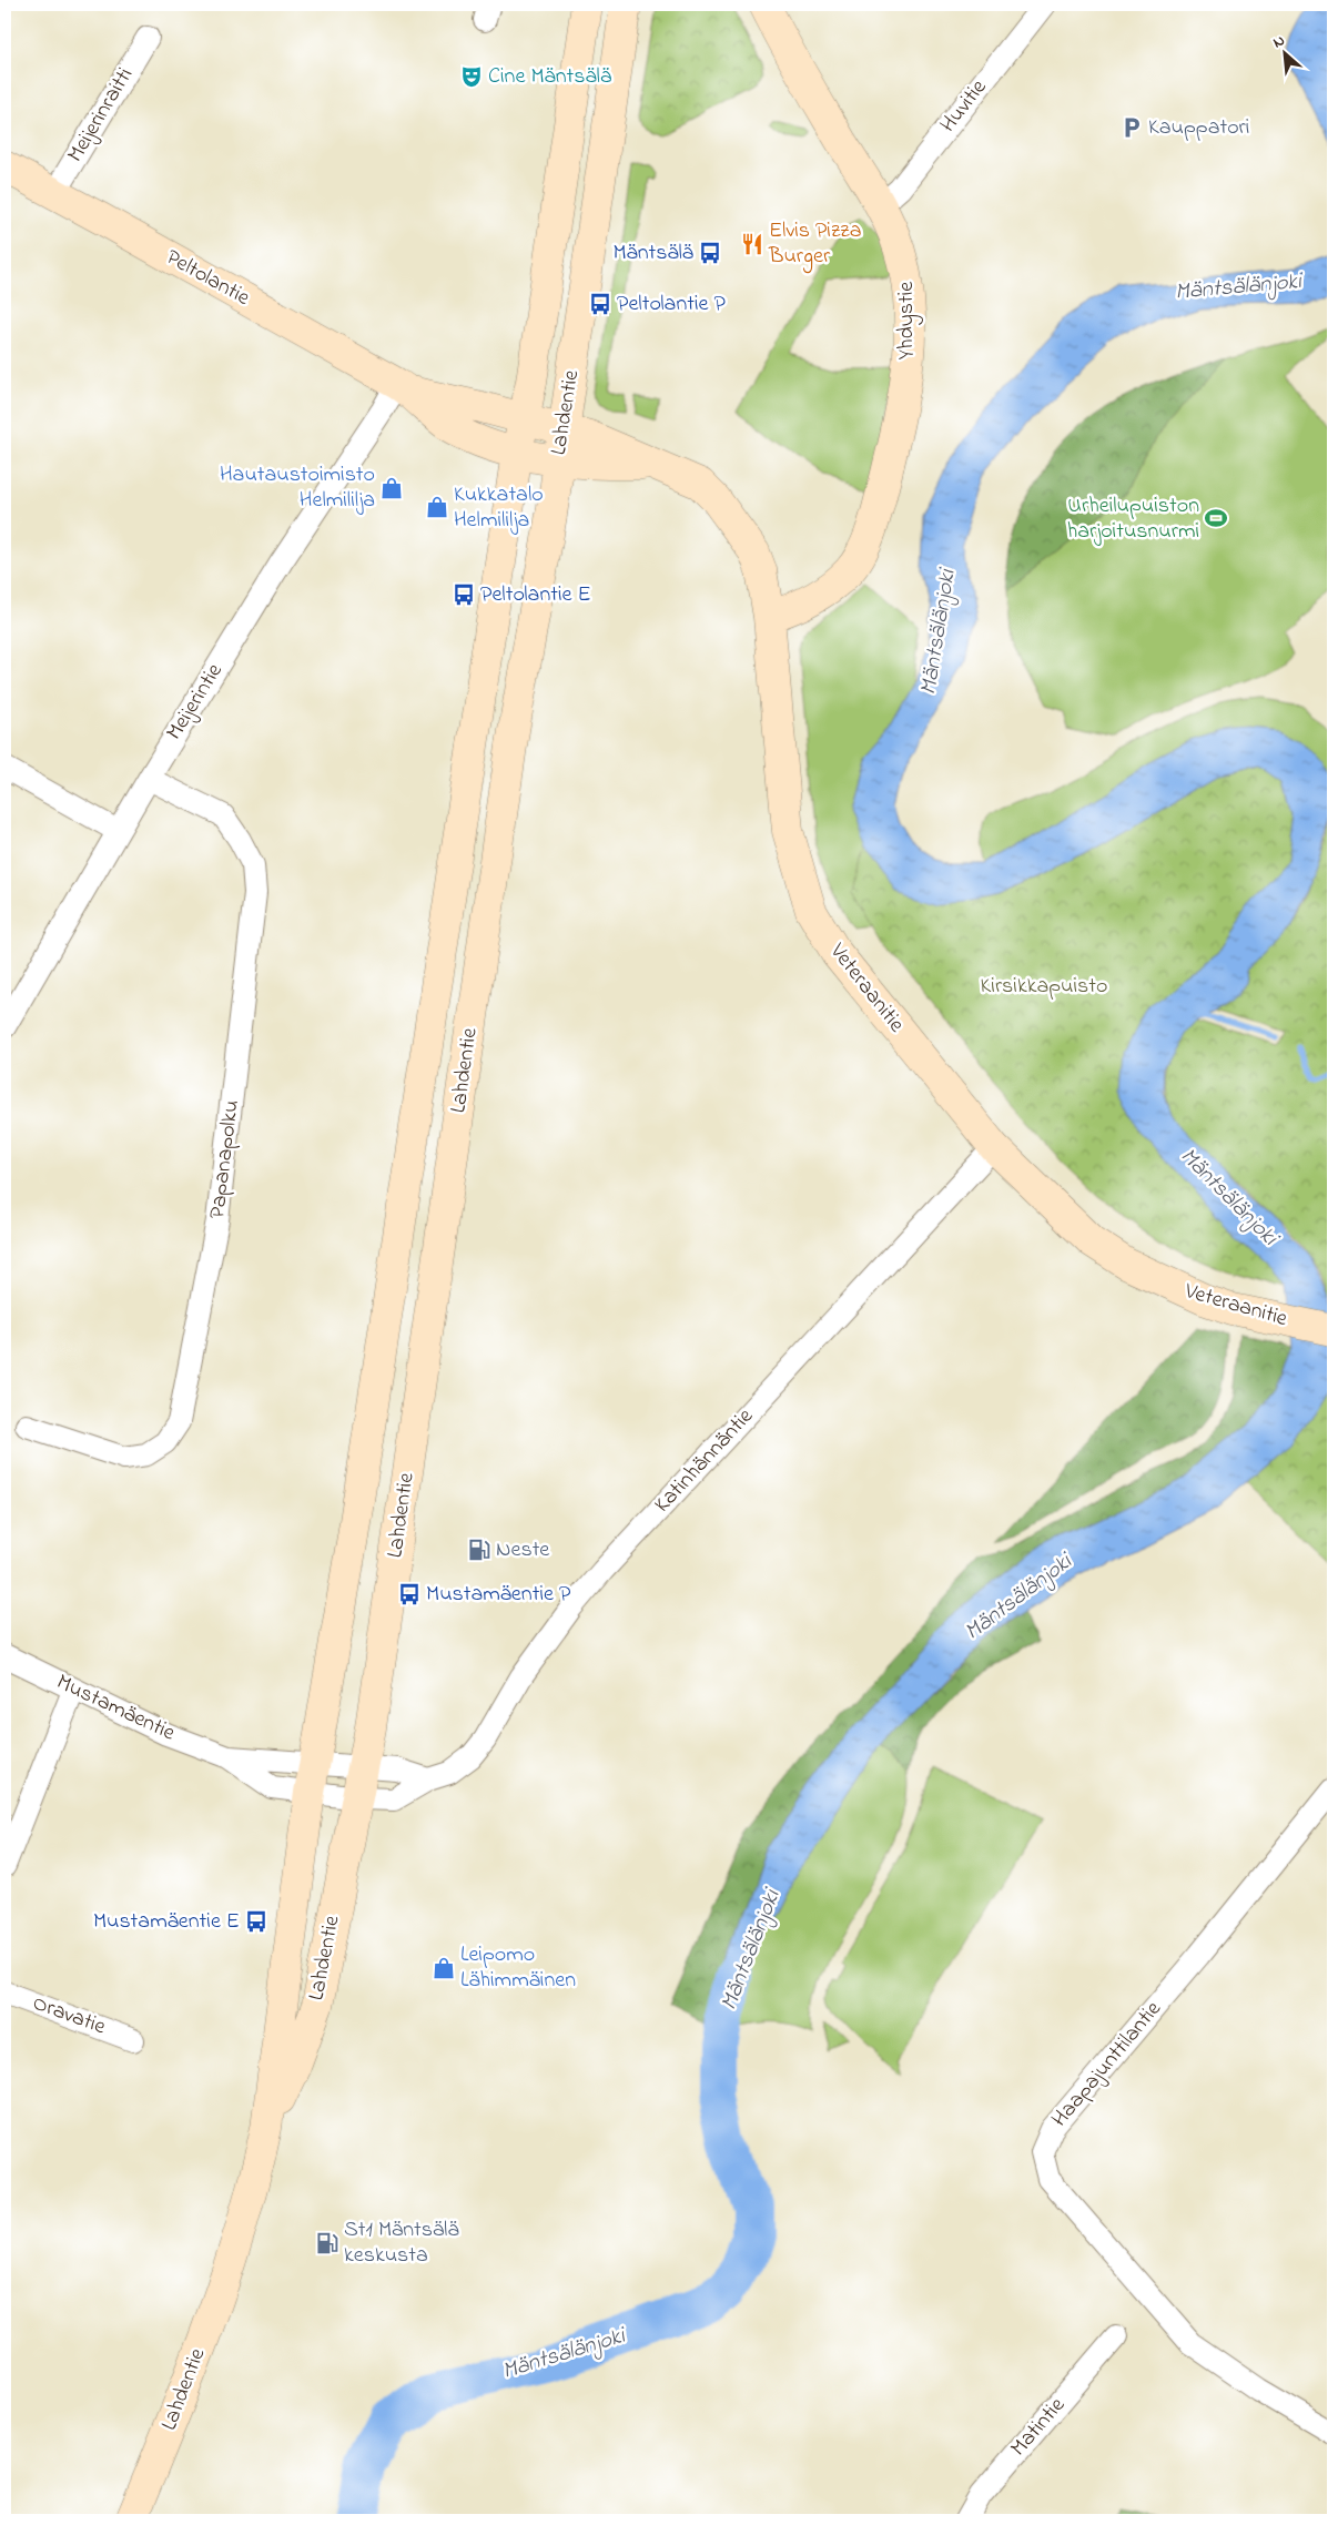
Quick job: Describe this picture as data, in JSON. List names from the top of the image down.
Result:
{
  "streets": {
    "main road": [
      "Peltolantie",
      "Yhdystie",
      "Lahdentie",
      "Veteraanitie"
    ],
    "street": [
      "Huvitie",
      "Meijerinraitti",
      "Meijerintie",
      "Papanapolku",
      "Katinhännäntie",
      "Mustamäentie",
      "Oravatie",
      "Haapajunttilantie",
      "Matintie"
    ]
  },
  "crossings": [
    ["Huvitie", "Yhdystie"],
    ["Meijerinraitti", "Peltolantie"],
    ["Peltolantie", "Lahdentie"],
    ["Peltolantie", "Meijerintie"],
    ["Peltolantie", "Veteraanitie"],
    ["Yhdystie", "Veteraanitie"],
    ["Lahdentie", "Veteraanitie"],
    ["Lahdentie", "Katinhännäntie"],
    ["Lahdentie", "Mustamäentie"],
    ["Meijerintie", "Papanapolku"],
    ["Veteraanitie", "Katinhännäntie"],
    ["Katinhännäntie", "Mustamäentie"]
  ],
  "water": ["Mäntsälänjoki"],
  "parks": ["Kirsikkapuisto"],
  "places": {
    "theatre": ["Cine Mäntsälä"],
    "parking": ["Kauppatori"],
    "restaurant": ["Elvis Pizza Burger"],
    "bus stop": [
      "Mäntsälä",
      "Peltolantie P",
      "Peltolantie E",
      "Mustamäentie P",
      "Mustamäentie E"
    ],
    "shop": ["Hautaustoimisto Helmililja", "Kukkatalo Helmililja", "Leipomo Lähimmäinen"],
    "sports": ["Urheilupuiston harjoitusnurmi"],
    "fuel station": ["Neste", "St1 Mäntsälä keskusta"]
  },
  "north": "top left"
}
